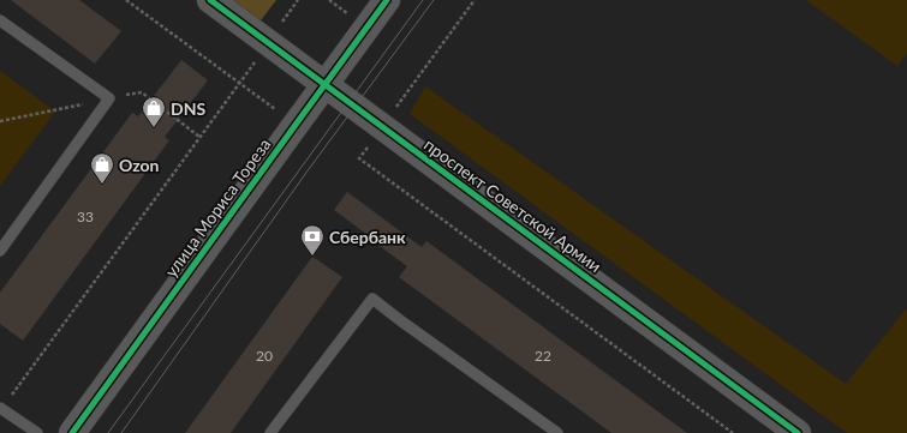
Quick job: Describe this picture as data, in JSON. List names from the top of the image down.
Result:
{
  "streets": {
    "street": ["проспект Советской Армии", "улица Мориса Тореза"]
  },
  "crossings": [
    ["проспект Советской Армии", "улица Мориса Тореза"]
  ],
  "places": {
    "shop": ["DNS", "Ozon"],
    "bank": ["Сбербанк"]
  },
  "house_numbers": ["33", "20", "22"]
}
